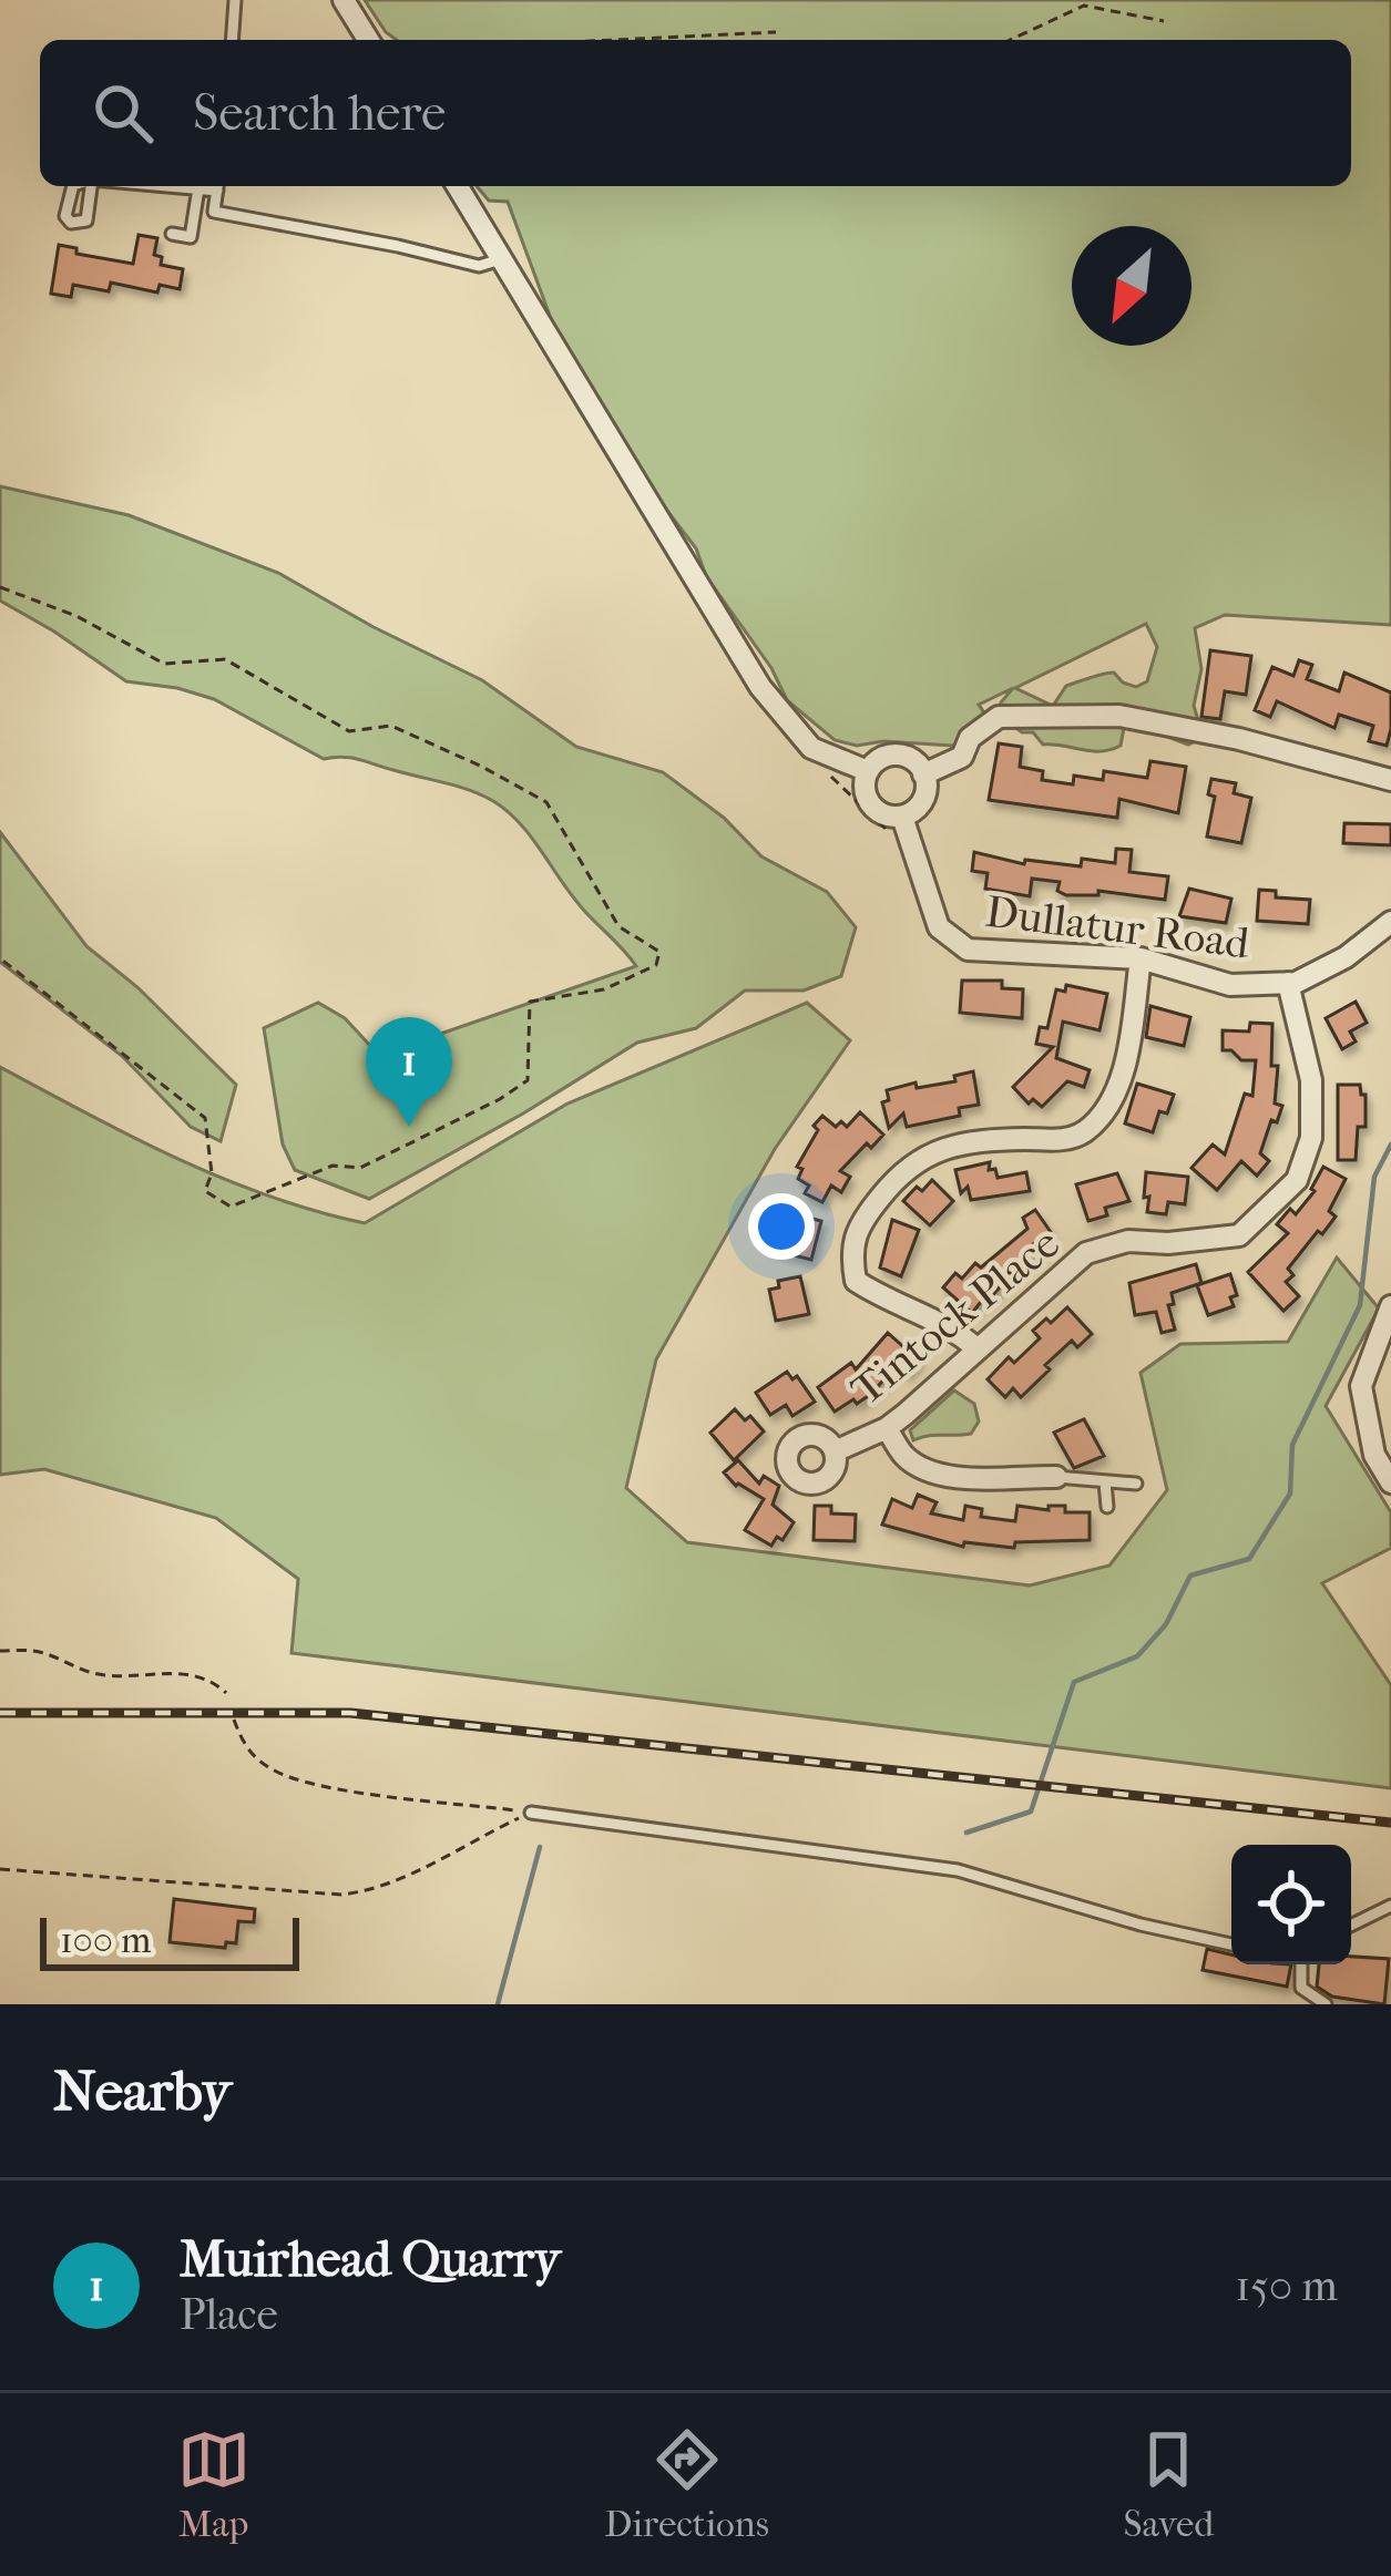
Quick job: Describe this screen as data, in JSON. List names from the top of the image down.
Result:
{
  "streets": {
    "street": ["Dullatur Road", "Tintock Place"]
  },
  "crossings": [
    ["Dullatur Road", "Tintock Place"]
  ],
  "scale_bar": "100 m",
  "north": "bottom left",
  "page": {
    "search": "Search here",
    "pins": "1",
    "scale": "100 m",
    "heading": "Nearby",
    "list": [
      {
        "mark": "1",
        "name": "Muirhead Quarry",
        "note": "Place",
        "value": "150 m"
      }
    ],
    "nav": ["Map", "Directions", "Saved"]
  }
}
